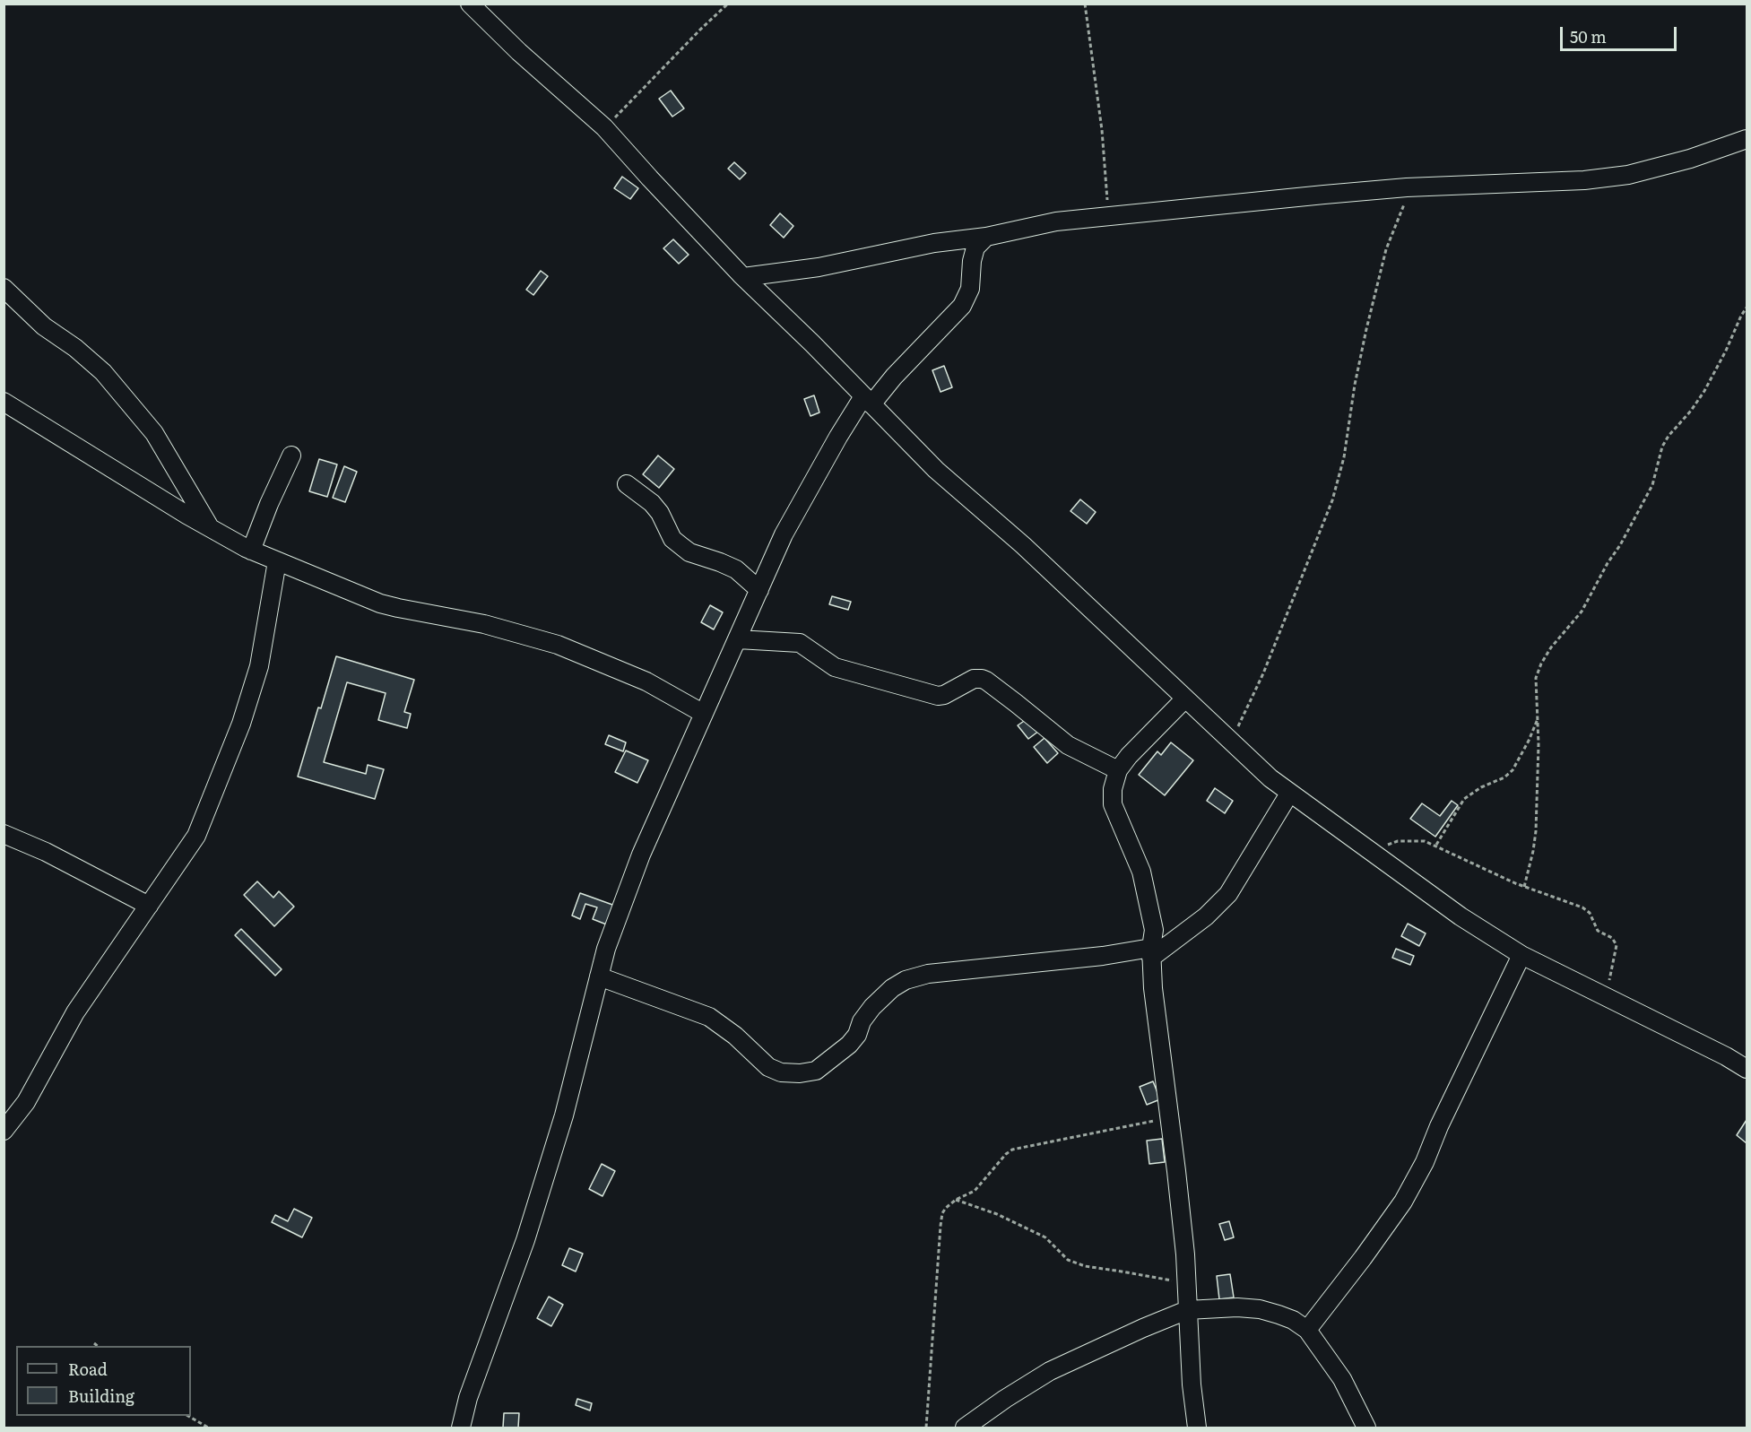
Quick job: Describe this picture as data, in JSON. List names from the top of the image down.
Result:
{
  "legend": ["Road", "Building"],
  "scale_bar": "50 m"
}
